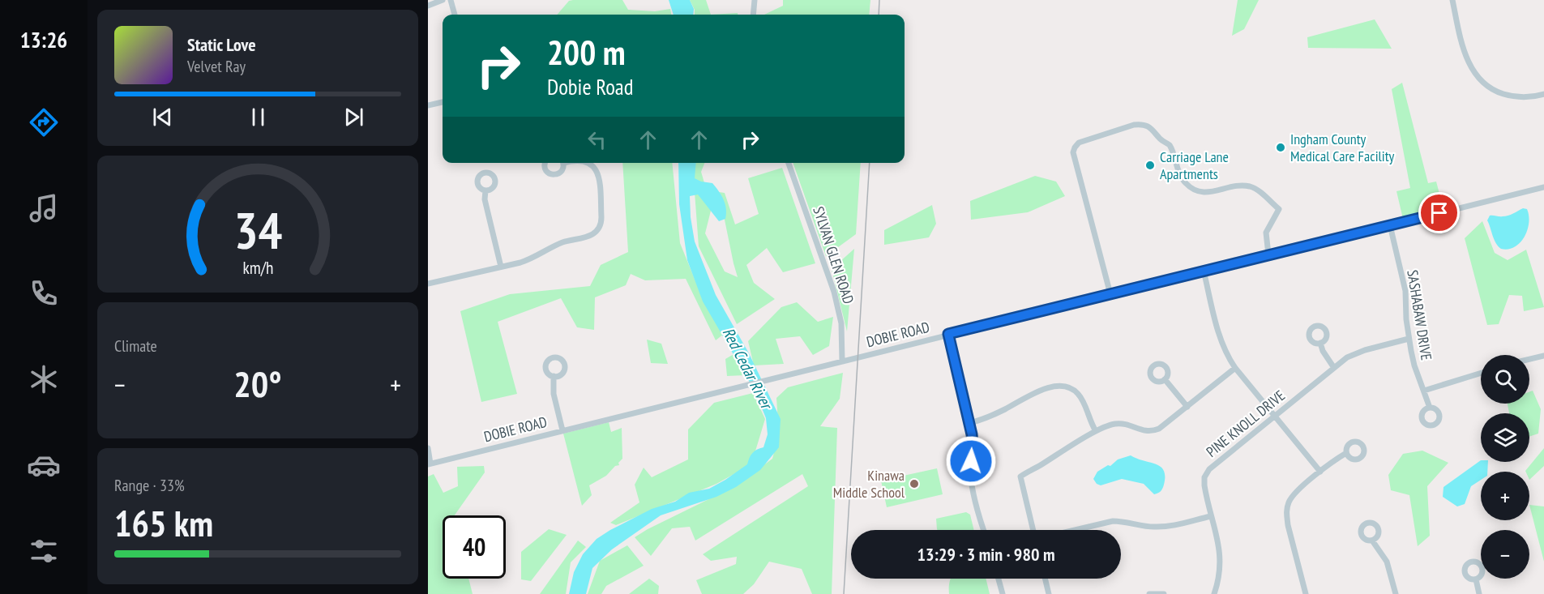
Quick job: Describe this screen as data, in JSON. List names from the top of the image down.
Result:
{
  "streets": {
    "street": [
      "SYLVAN GLEN ROAD",
      "SASHABAW DRIVE",
      "DOBIE ROAD",
      "PINE KNOLL DRIVE"
    ]
  },
  "crossings": [
    ["SYLVAN GLEN ROAD", "DOBIE ROAD"],
    ["SASHABAW DRIVE", "DOBIE ROAD"],
    ["SASHABAW DRIVE", "PINE KNOLL DRIVE"]
  ],
  "water": ["Red Cedar River"],
  "places": ["Ingham County Medical Care Facility", "Carriage Lane Apartments", "Kinawa Middle School"],
  "page": {
    "tabs": "13:26",
    "turn": ["200 m", "Dobie Road"],
    "song": ["Static Love", "Velvet Ray"],
    "tile": [
      "Climate",
      ["Range · 33%", "165 km"]
    ],
    "map_buttons": ["+", "−"],
    "heat": ["−", "20°", "+"],
    "limit": "40",
    "trip": "13:29 · 3 min · 980 m",
    "gauge": ["34", "km/h"]
  }
}
